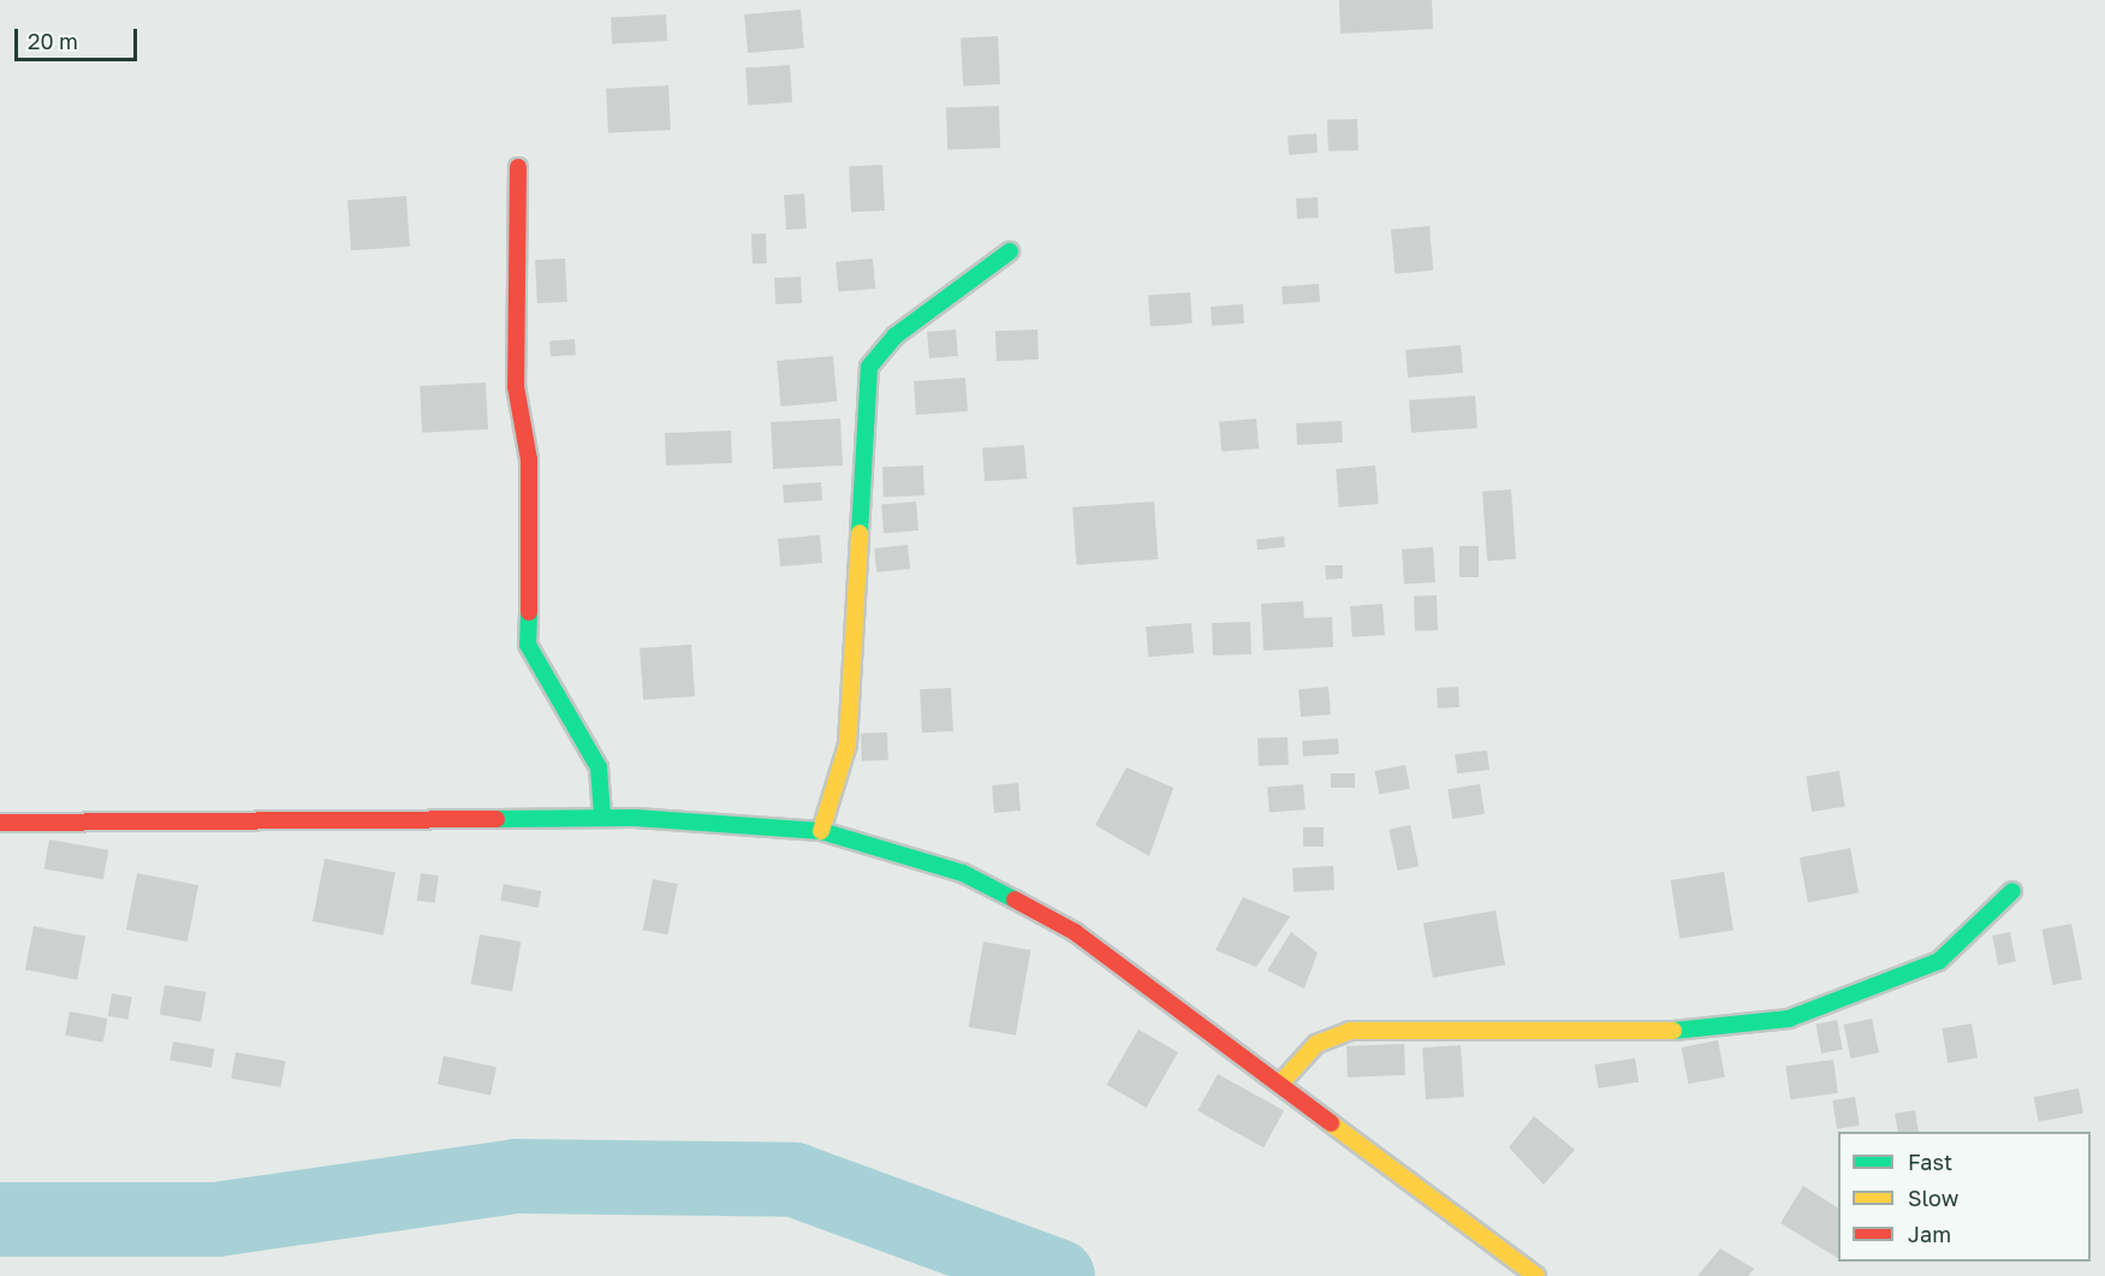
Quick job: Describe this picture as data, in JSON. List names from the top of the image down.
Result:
{
  "legend": ["Fast", "Slow", "Jam"],
  "scale_bar": "20 m"
}
